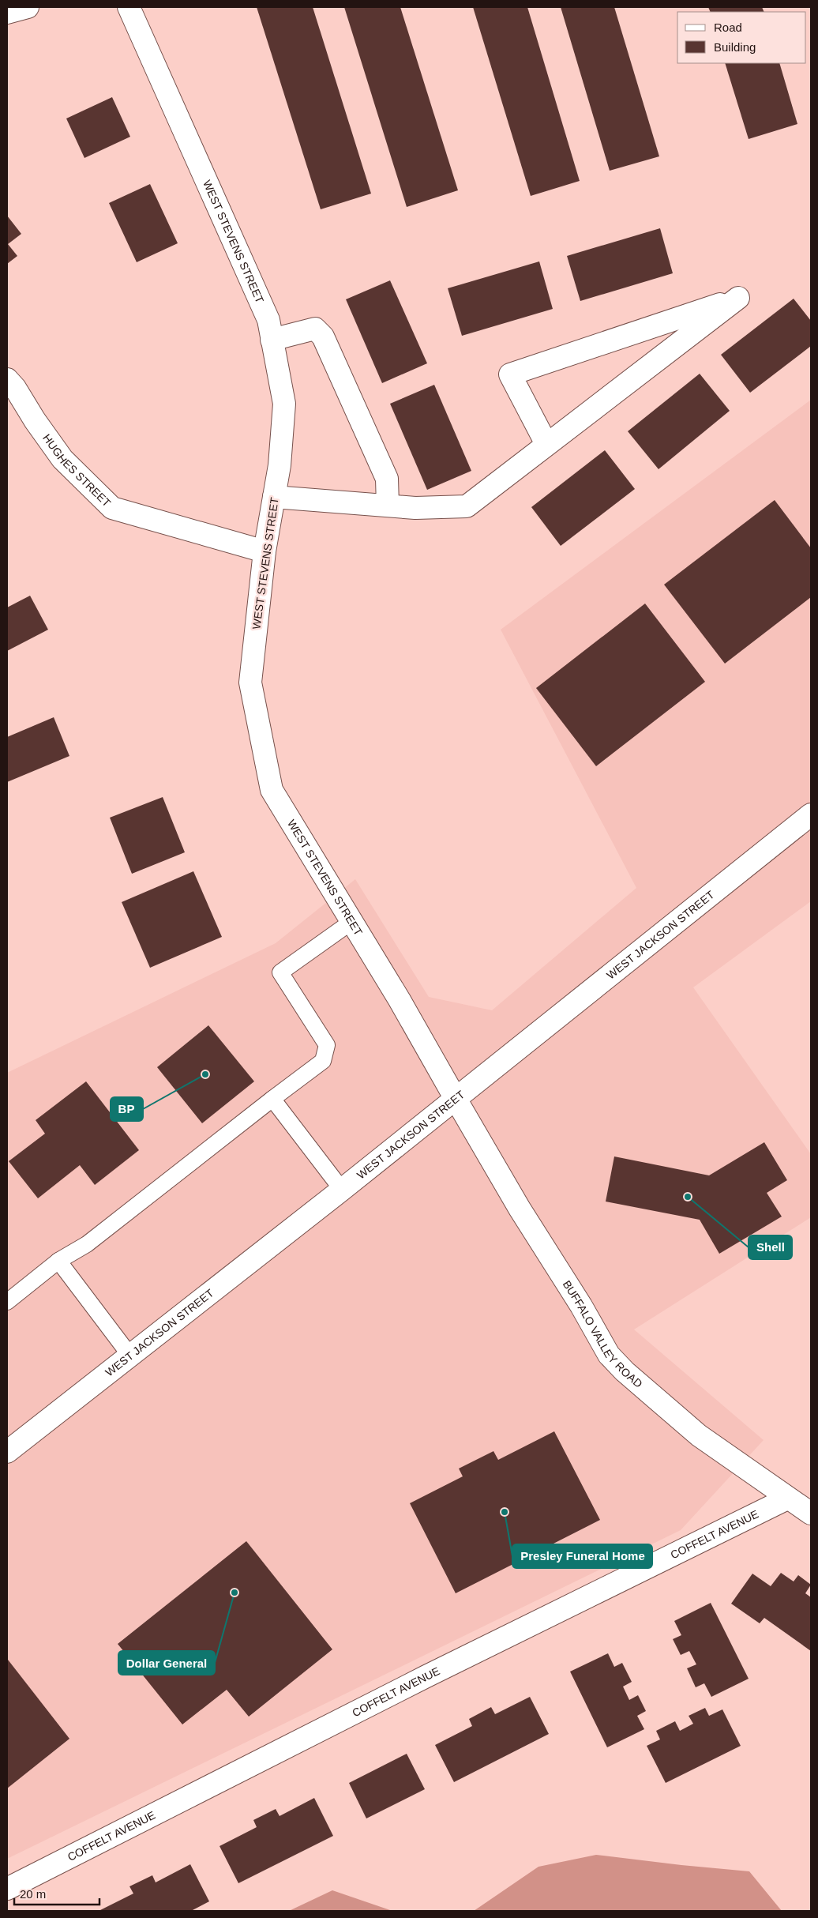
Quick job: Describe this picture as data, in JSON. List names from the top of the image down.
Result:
{
  "streets": {
    "street": [
      "WEST STEVENS STREET",
      "HUGHES STREET",
      "WEST JACKSON STREET",
      "BUFFALO VALLEY ROAD",
      "COFFELT AVENUE"
    ]
  },
  "crossings": [
    ["WEST STEVENS STREET", "HUGHES STREET"],
    ["WEST STEVENS STREET", "WEST JACKSON STREET"],
    ["WEST STEVENS STREET", "BUFFALO VALLEY ROAD"],
    ["WEST JACKSON STREET", "BUFFALO VALLEY ROAD"],
    ["BUFFALO VALLEY ROAD", "COFFELT AVENUE"]
  ],
  "places": [
    "BP",
    "Shell",
    "Presley Funeral Home",
    "Dollar General"
  ],
  "legend": ["Road", "Building"],
  "scale_bar": "20 m"
}
